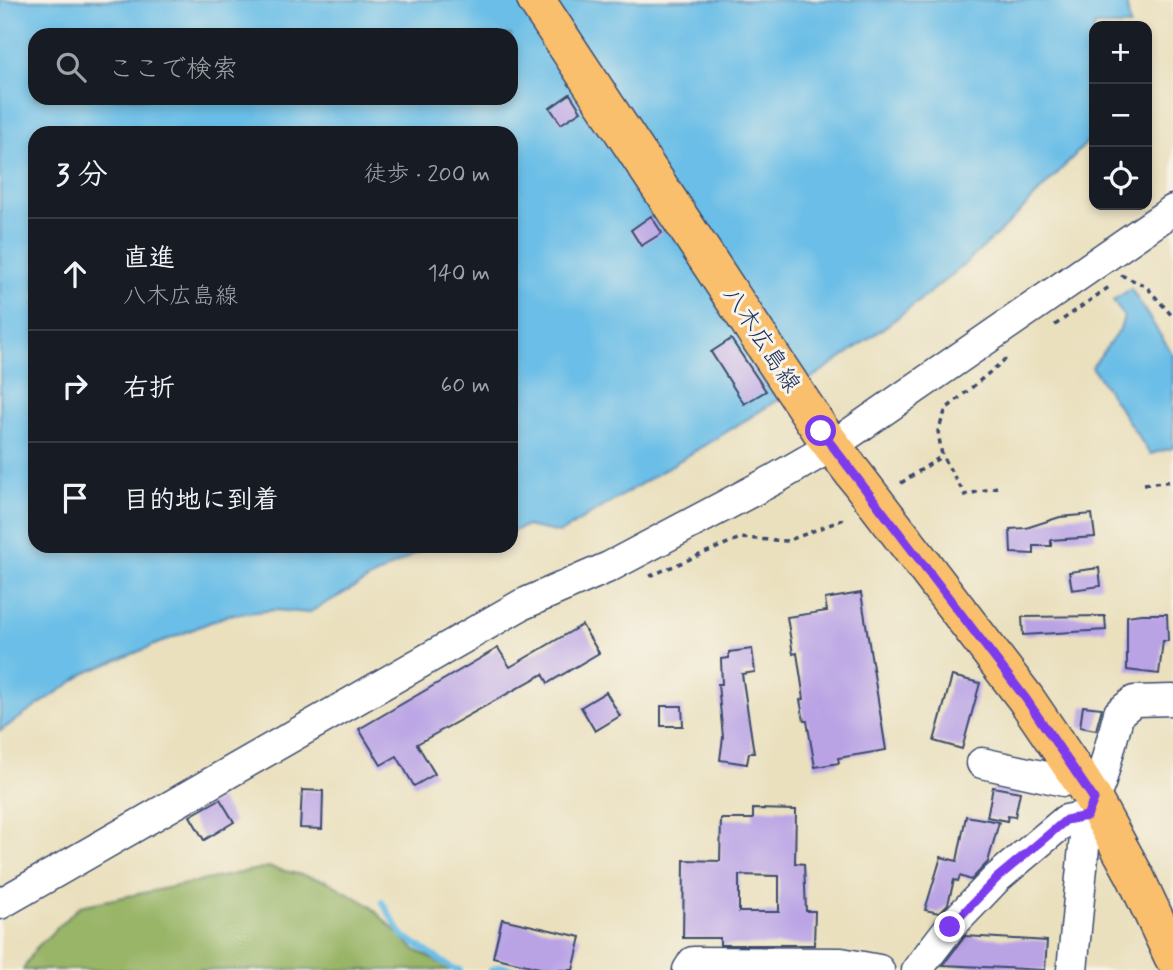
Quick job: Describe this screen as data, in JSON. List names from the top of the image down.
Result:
{
  "streets": {
    "main road": ["八木広島線"]
  },
  "page": {
    "map_buttons": ["+", "−"],
    "search": "ここで検索",
    "heading": ["3 分", "徒歩 · 200 m"],
    "list": [
      ["直進", "八木広島線", "140 m"],
      ["右折", "60 m"],
      "目的地に到着"
    ]
  }
}
